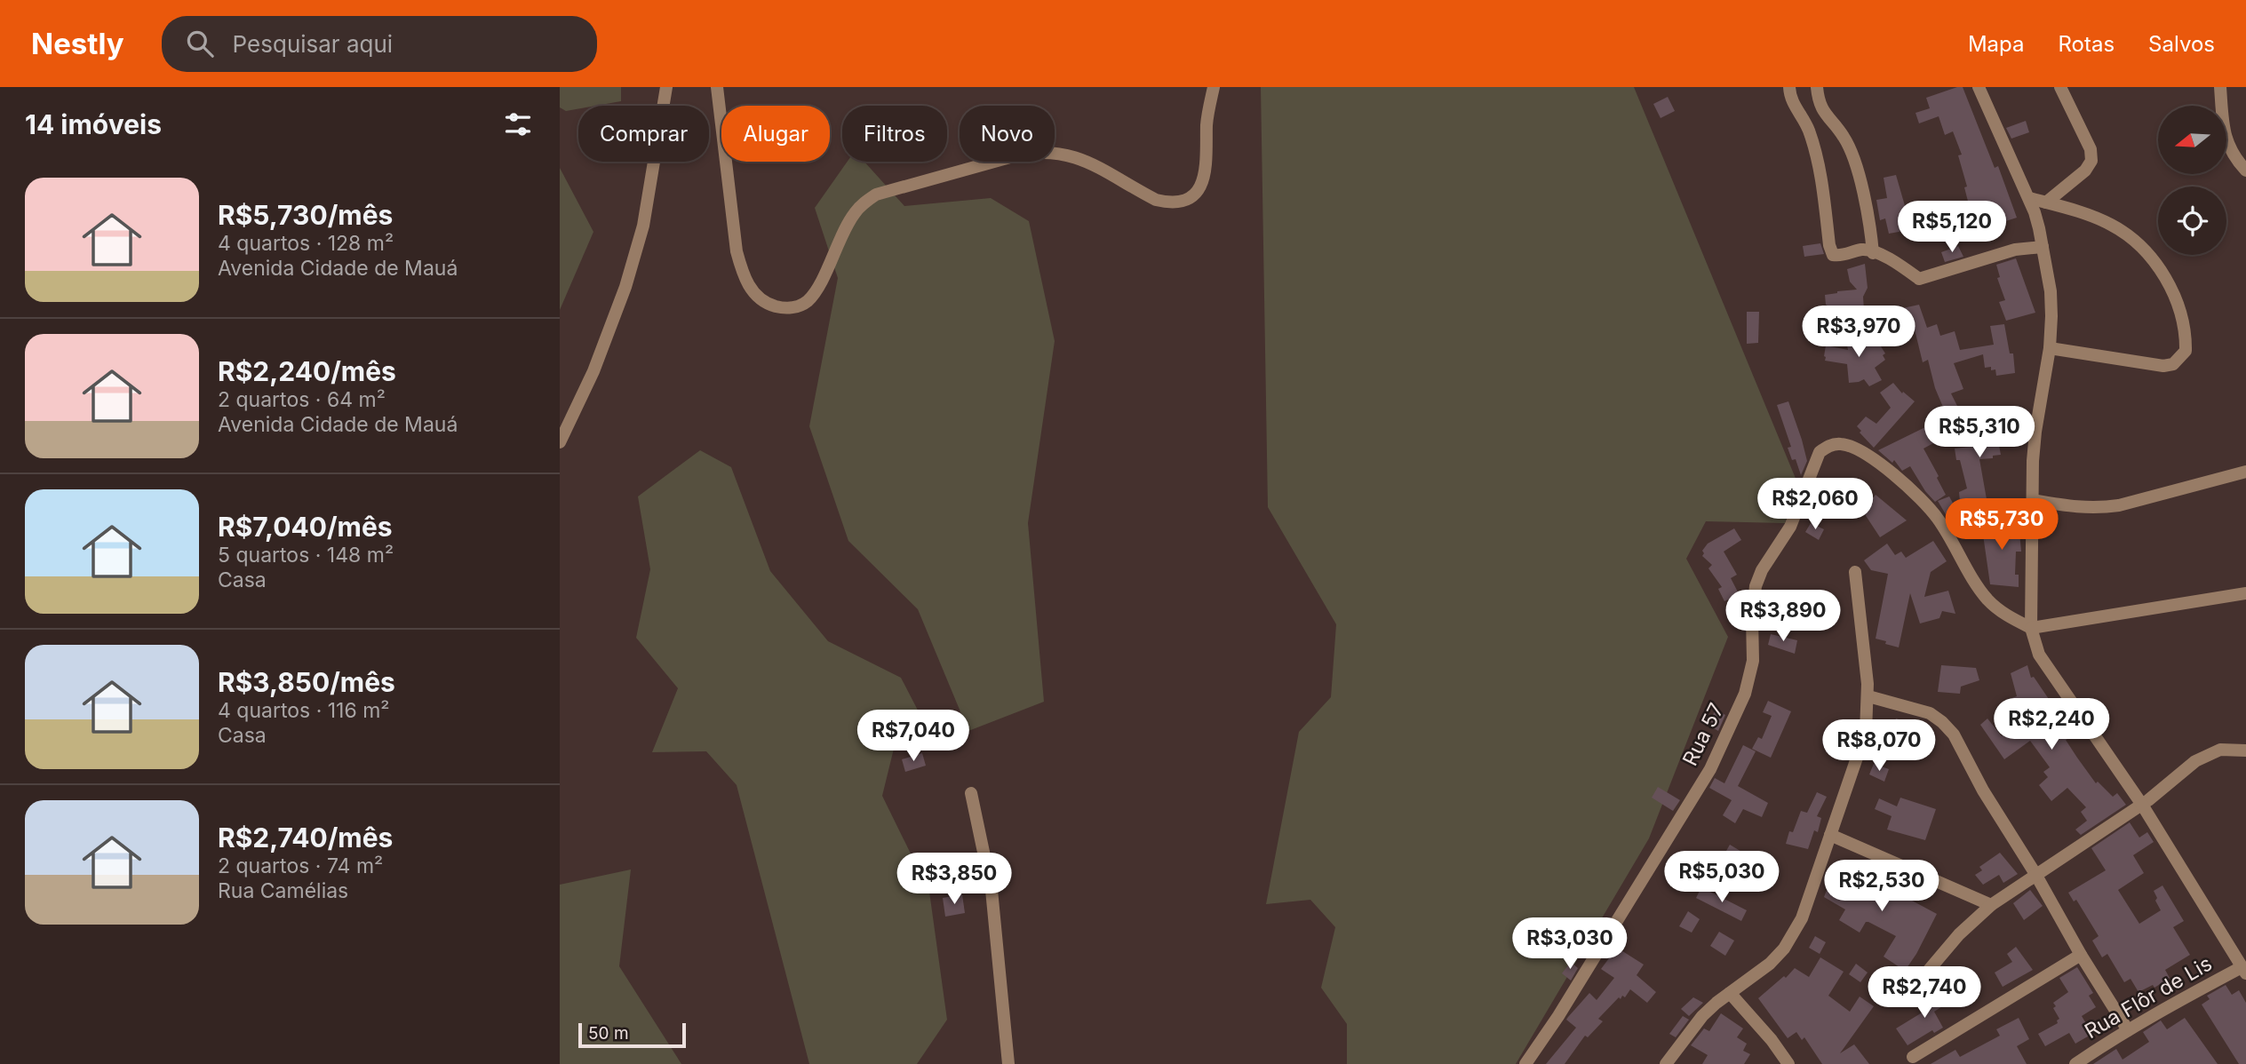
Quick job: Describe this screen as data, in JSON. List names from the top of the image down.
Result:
{
  "streets": {
    "street": ["Rua 57", "Rua Flôr de Lis"]
  },
  "scale_bar": "50 m",
  "north": "left",
  "page": {
    "header": "Nestly",
    "search": "Pesquisar aqui",
    "nav": ["Mapa", "Rotas", "Salvos"],
    "heading": "14 imóveis",
    "chip": [
      "Comprar",
      "Alugar",
      "Filtros",
      "Novo"
    ],
    "list": [
      {
        "name": "R$5,730/mês",
        "note": "4 quartos · 128 m² · Avenida Cidade de Mauá"
      },
      {
        "name": "R$2,240/mês",
        "note": "2 quartos · 64 m² · Avenida Cidade de Mauá"
      },
      {
        "name": "R$7,040/mês",
        "note": "5 quartos · 148 m² · Casa"
      },
      {
        "name": "R$3,850/mês",
        "note": "4 quartos · 116 m² · Casa"
      },
      {
        "name": "R$2,740/mês",
        "note": "2 quartos · 74 m² · Rua Camélias"
      }
    ],
    "price": [
      "R$5,120",
      "R$3,970",
      "R$5,310",
      "R$2,060",
      "R$5,730",
      "R$3,890",
      "R$2,240",
      "R$7,040",
      "R$8,070",
      "R$5,030",
      "R$3,850",
      "R$2,530",
      "R$3,030",
      "R$2,740"
    ],
    "scale": "50 m"
  }
}
